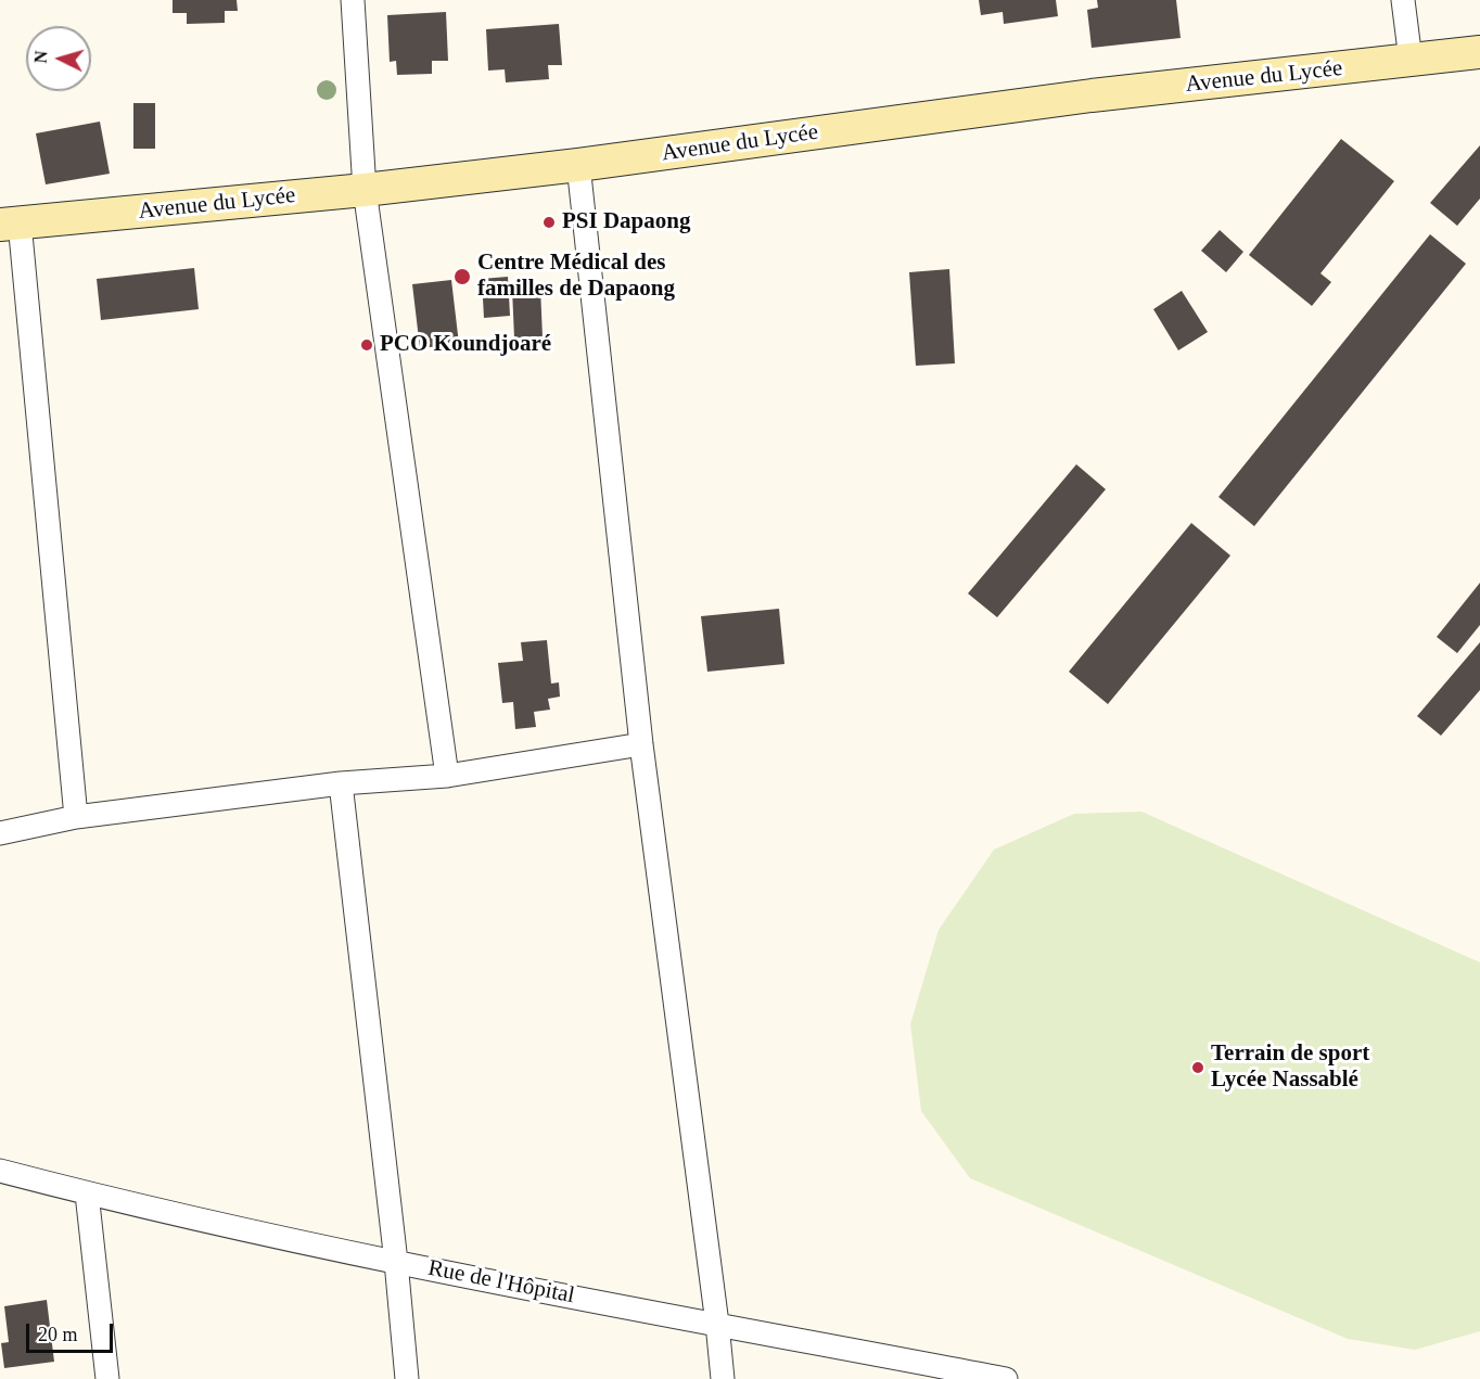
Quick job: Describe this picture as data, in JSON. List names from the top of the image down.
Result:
{
  "streets": {
    "main road": ["Avenue du Lycée"],
    "street": ["Rue de l'Hôpital"]
  },
  "places": [
    "PSI Dapaong",
    "Centre Médical des familles de Dapaong",
    "PCO Koundjoaré",
    "Terrain de sport Lycée Nassablé"
  ],
  "scale_bar": "20 m",
  "north": "left"
}
